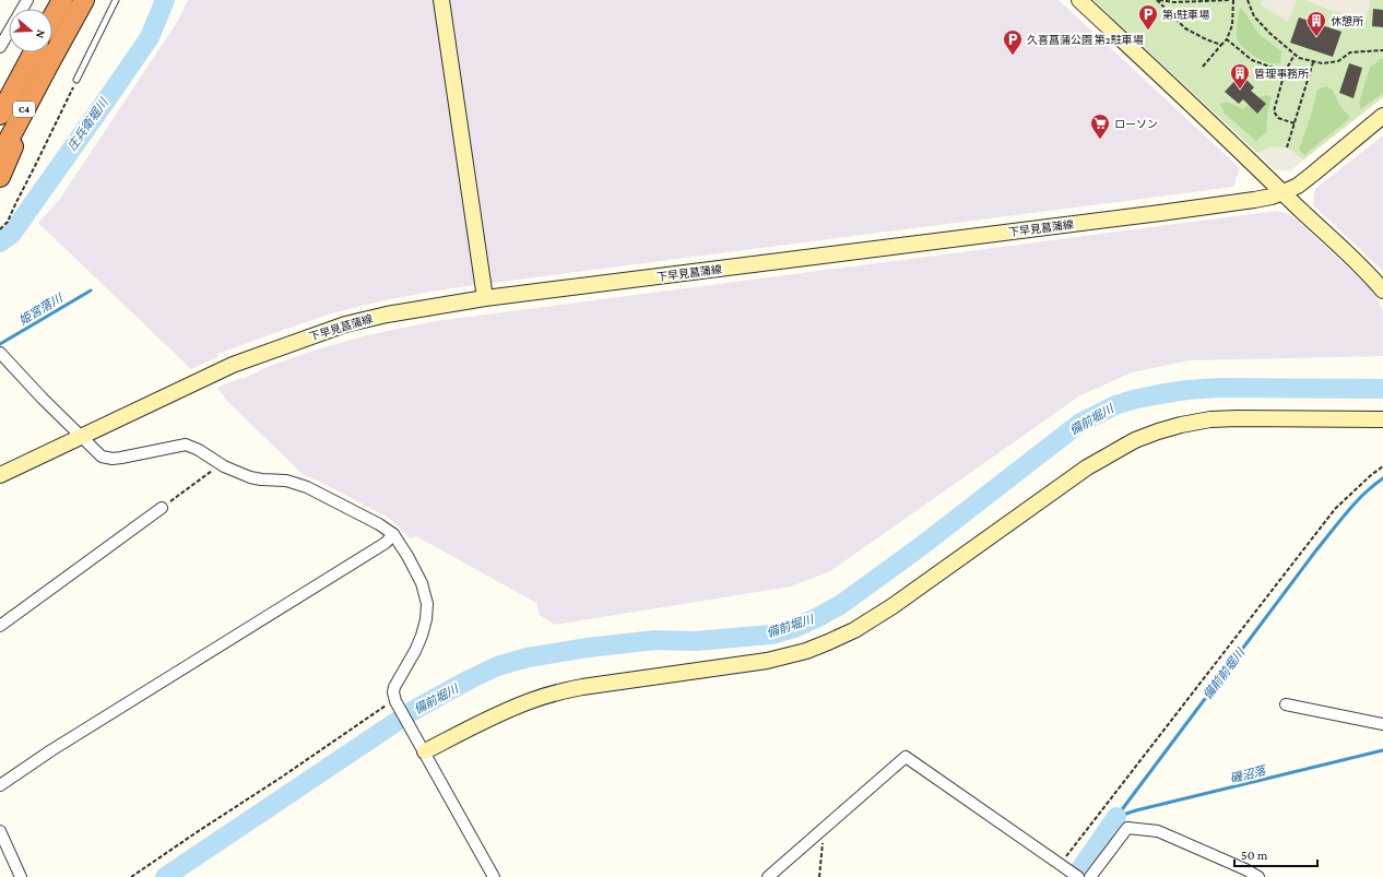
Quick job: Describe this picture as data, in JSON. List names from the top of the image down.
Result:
{
  "streets": {
    "highway": ["C4"],
    "street": ["下早見菖蒲線"]
  },
  "water": [
    "庄兵衛堀川",
    "姫宮落川",
    "備前堀川",
    "備前前堀川",
    "磯沼落"
  ],
  "places": {
    "parking": ["第1駐車場", "久喜菖蒲公園 第2駐車場"],
    "building": ["休憩所", "管理事務所"],
    "supermarket": ["ローソン"]
  },
  "scale_bar": "50 m",
  "north": "right"
}
